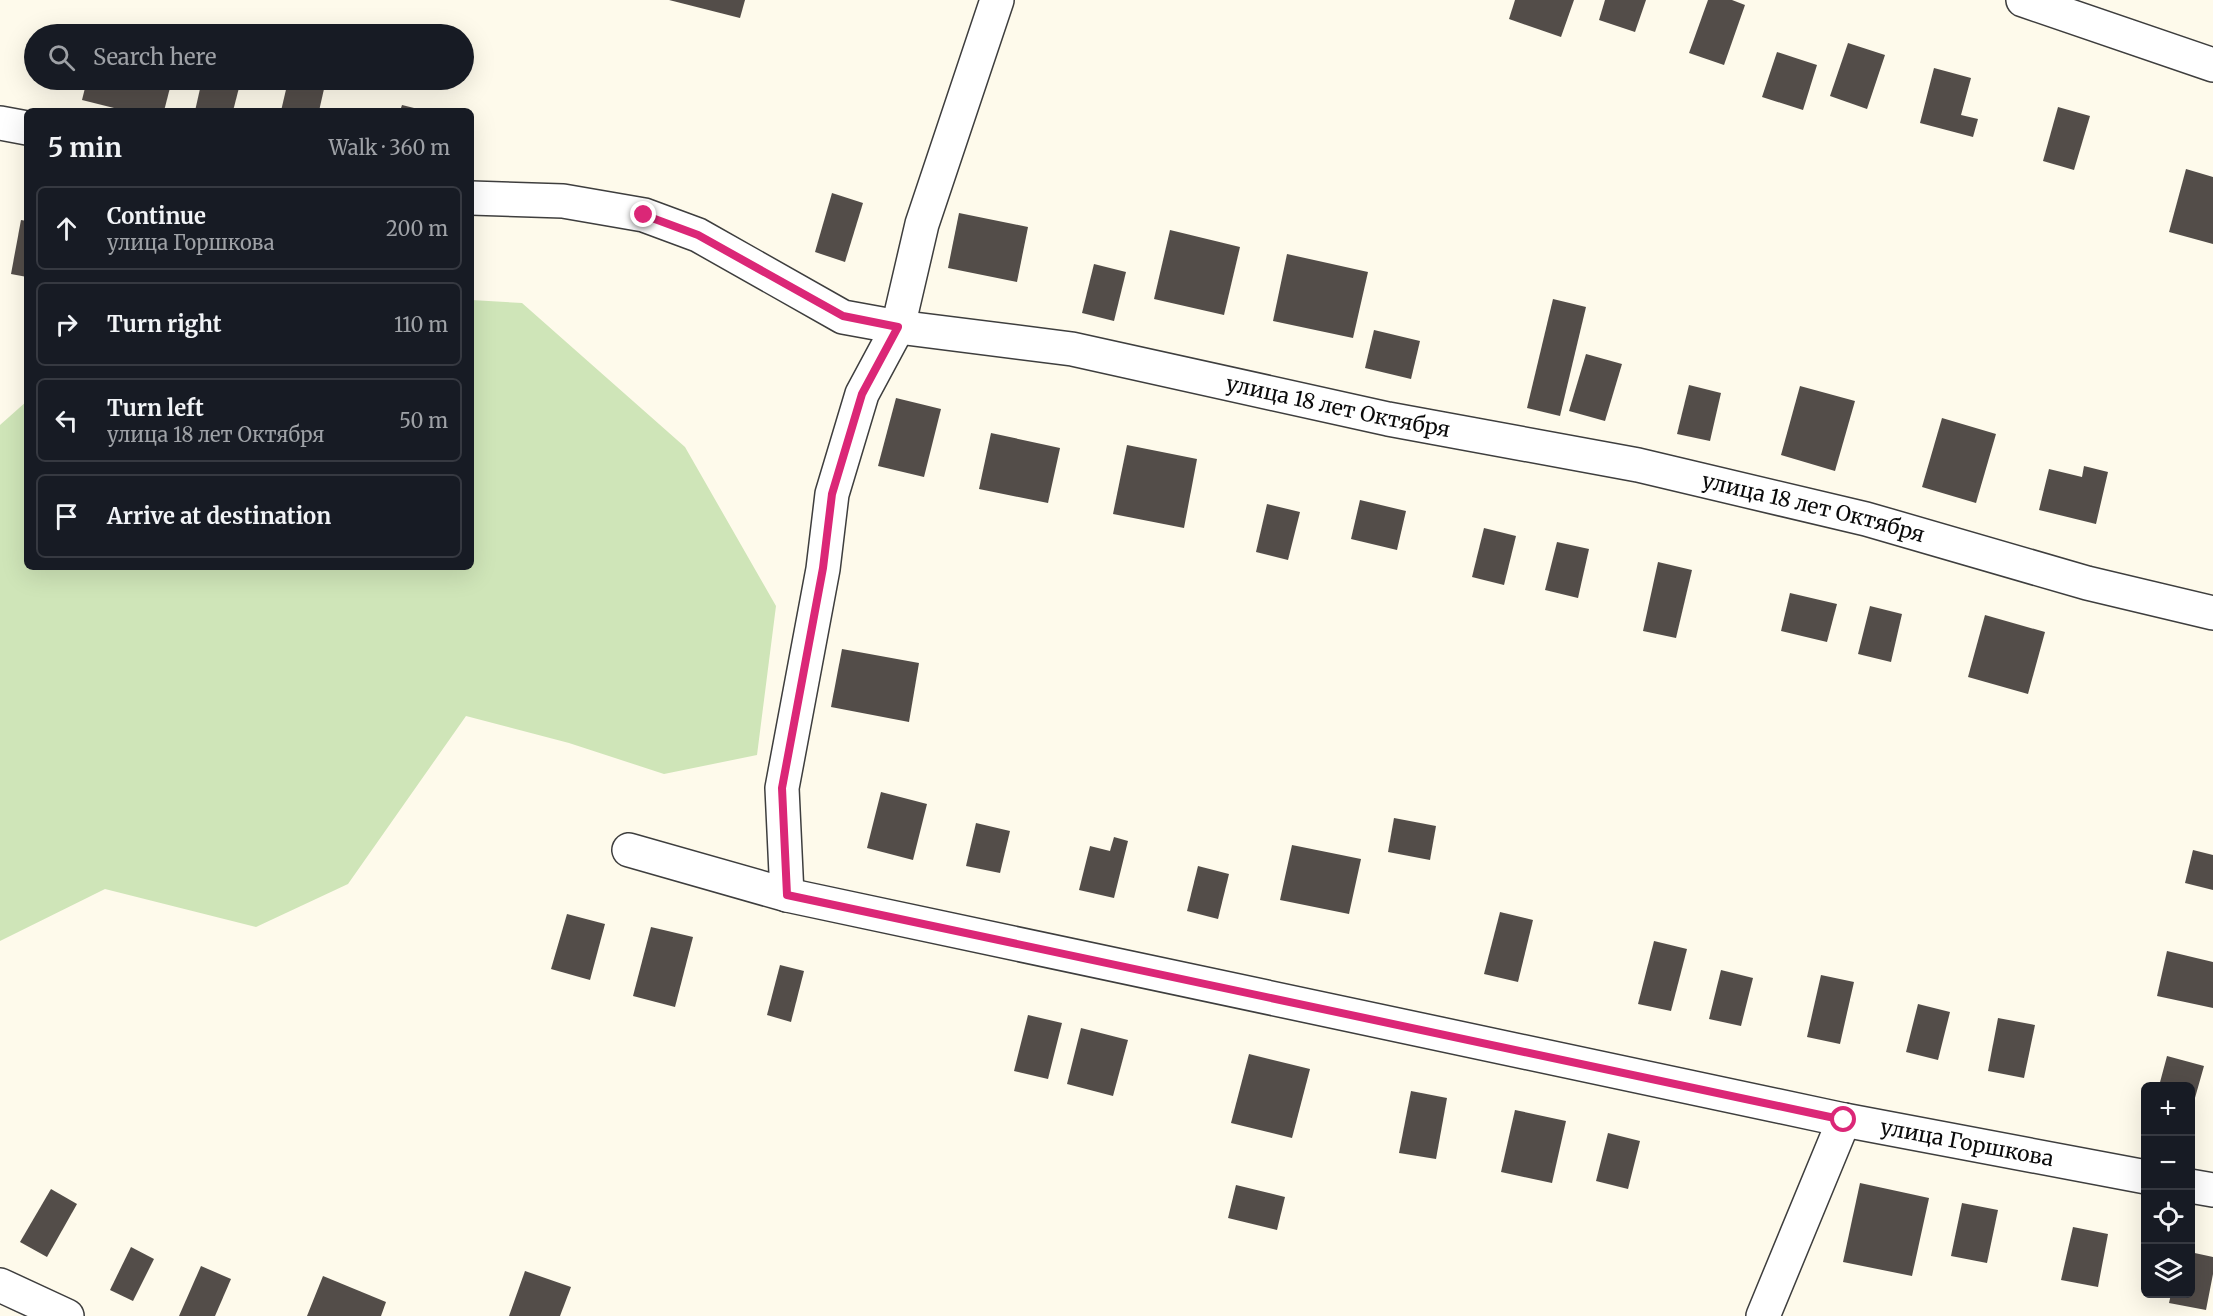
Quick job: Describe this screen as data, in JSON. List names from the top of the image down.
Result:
{
  "streets": {
    "street": ["улица 18 лет Октября", "улица Горшкова"]
  },
  "page": {
    "search": "Search here",
    "heading": ["5 min", "Walk · 360 m"],
    "list": [
      ["Continue", "улица Горшкова", "200 m"],
      ["Turn right", "110 m"],
      ["Turn left", "улица 18 лет Октября", "50 m"],
      "Arrive at destination"
    ],
    "map_buttons": ["+", "−"]
  }
}
